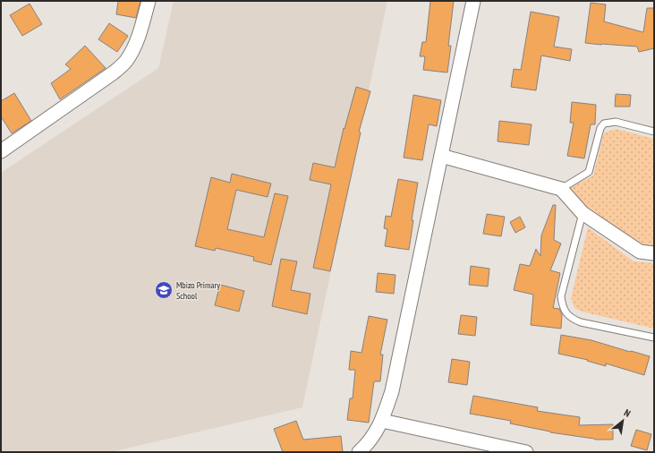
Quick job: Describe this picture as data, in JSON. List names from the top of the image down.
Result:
{
  "places": {
    "school or university": ["Mbizo Primary School"]
  },
  "north": "top right"
}
